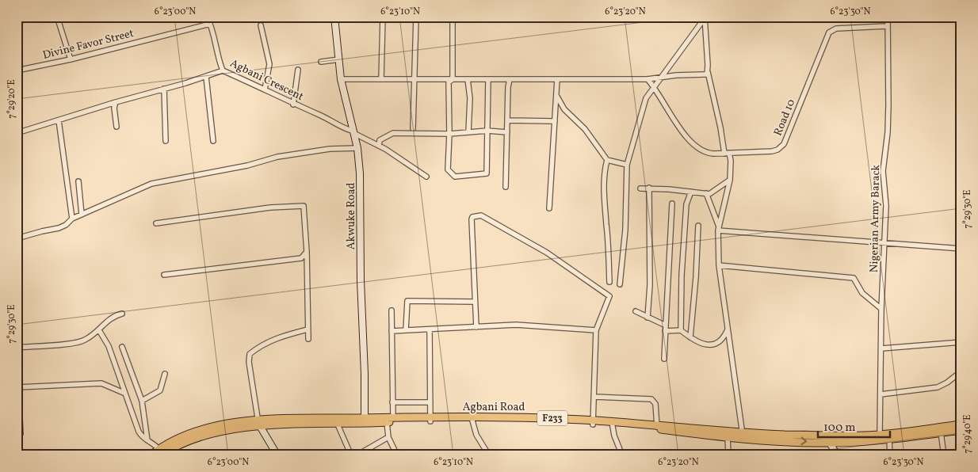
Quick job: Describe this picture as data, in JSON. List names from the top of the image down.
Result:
{
  "streets": {
    "main road": ["Akwuke Road", "Agbani Road", "F233"],
    "street": [
      "Divine Favor Street",
      "Agbani Crescent",
      "Road 10",
      "Nigerian Army Barack"
    ]
  },
  "crossings": [
    ["Divine Favor Street", "Agbani Crescent"],
    ["Agbani Crescent", "Akwuke Road"],
    ["Road 10", "Nigerian Army Barack"],
    ["Akwuke Road", "Agbani Road"],
    ["Nigerian Army Barack", "Agbani Road"]
  ],
  "scale_bar": "100 m",
  "coordinates": [
    "6°23'00\"N",
    "6°23'10\"N",
    "6°23'20\"N",
    "6°23'30\"N",
    "7°29'20\"E",
    "7°29'30\"E",
    "7°29'40\"E"
  ]
}
